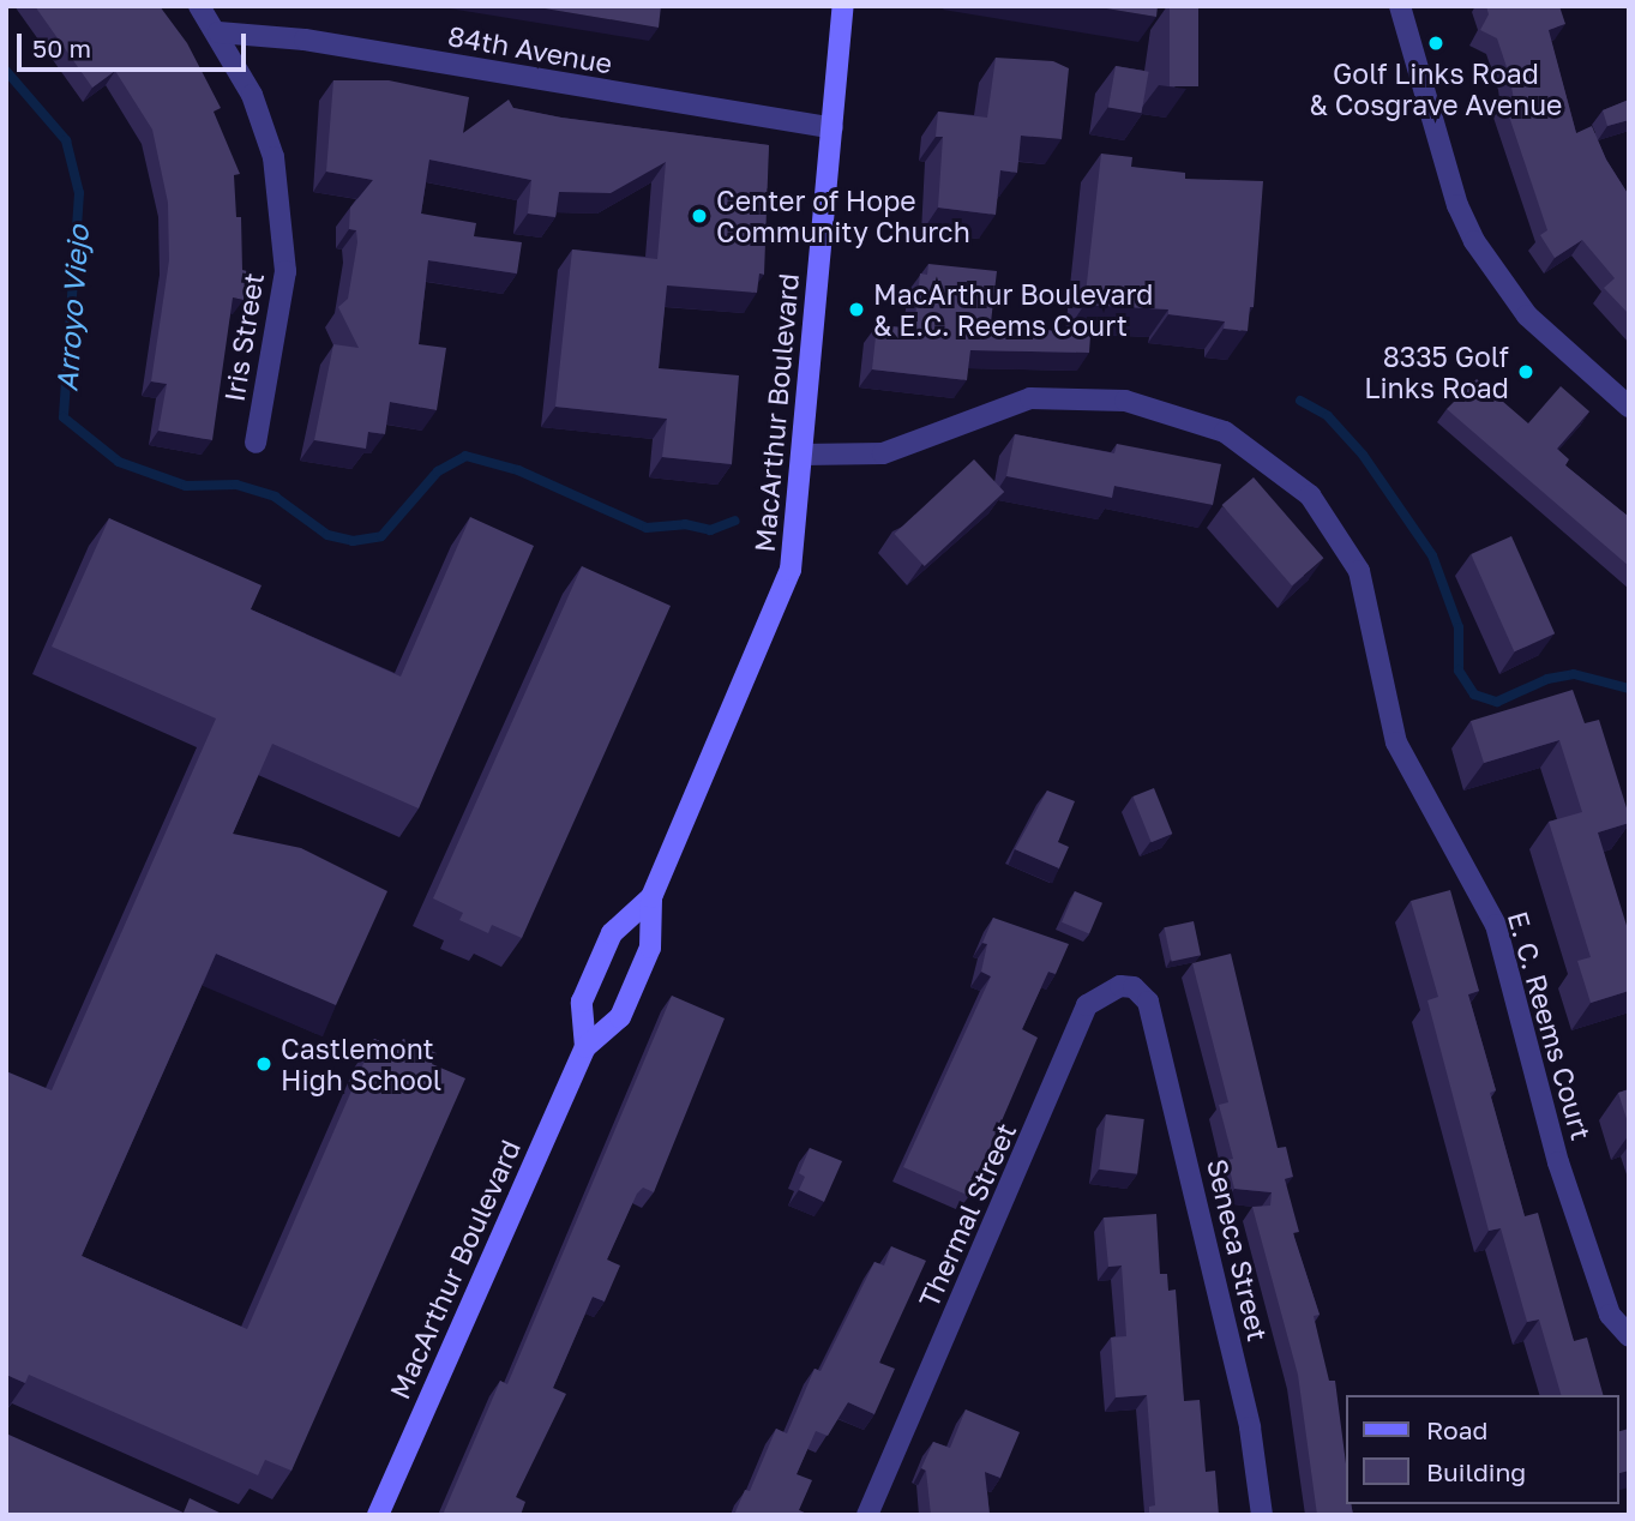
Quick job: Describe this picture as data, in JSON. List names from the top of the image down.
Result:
{
  "streets": {
    "main road": ["MacArthur Boulevard"],
    "street": [
      "84th Avenue",
      "Iris Street",
      "E. C. Reems Court",
      "Thermal Street",
      "Seneca Street"
    ]
  },
  "crossings": [
    ["84th Avenue", "Iris Street"],
    ["84th Avenue", "MacArthur Boulevard"],
    ["MacArthur Boulevard", "E. C. Reems Court"],
    ["Thermal Street", "Seneca Street"]
  ],
  "water": ["Arroyo Viejo"],
  "places": [
    "Golf Links Road & Cosgrave Avenue",
    "Center of Hope Community Church",
    "MacArthur Boulevard & E.C. Reems Court",
    "8335 Golf Links Road",
    "Castlemont High School"
  ],
  "legend": ["Road", "Building"],
  "scale_bar": "50 m"
}
